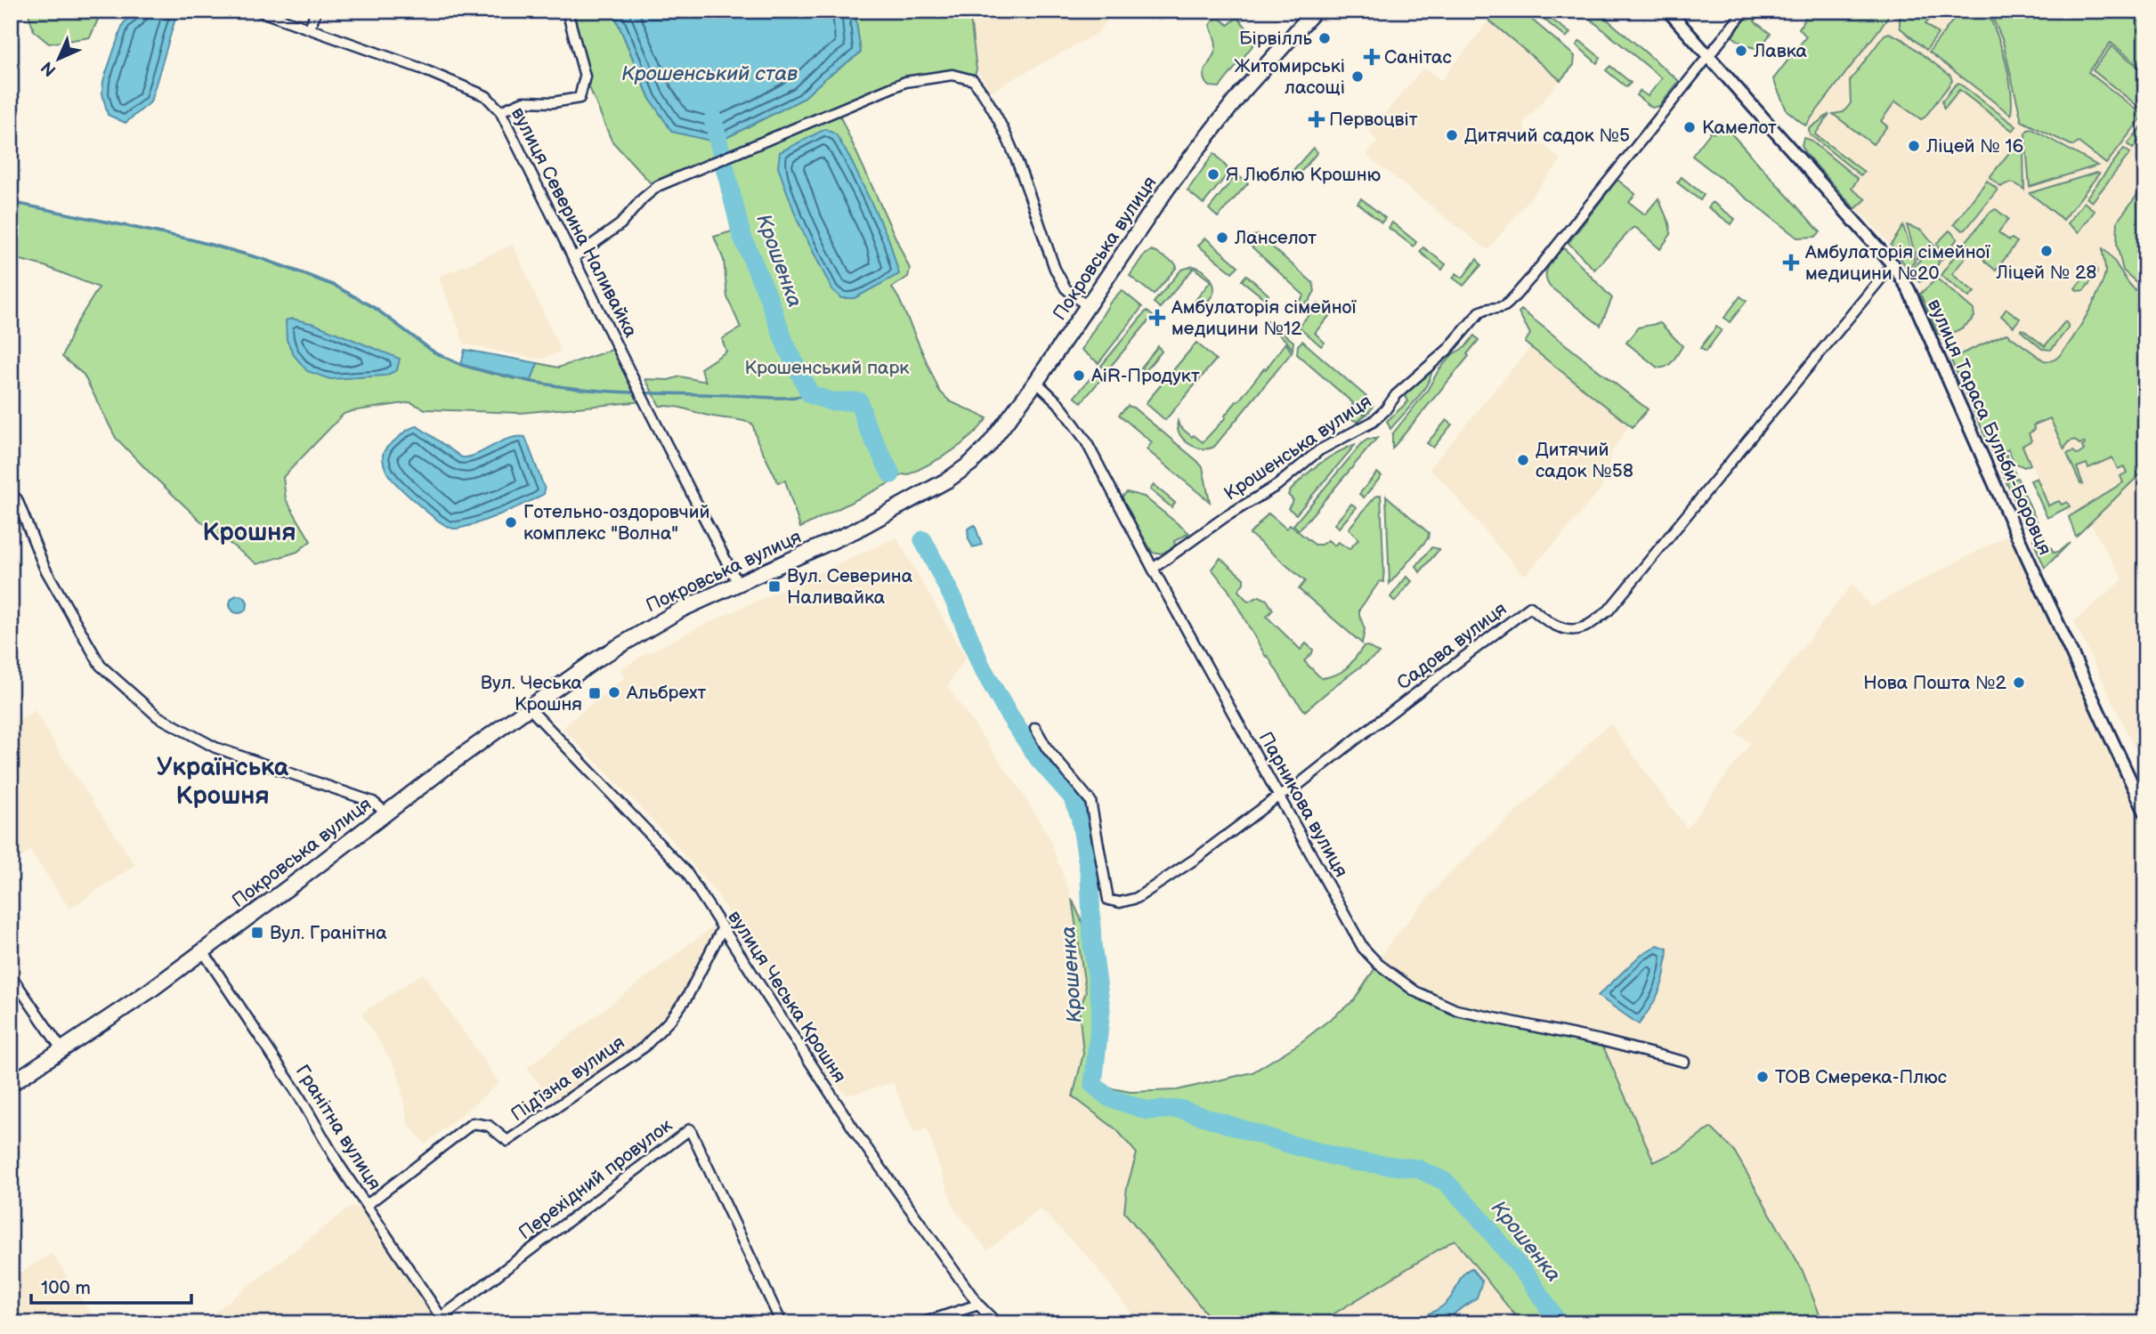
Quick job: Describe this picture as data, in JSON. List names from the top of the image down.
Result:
{
  "streets": {
    "highway": ["Покровська вулиця"],
    "street": [
      "вулиця Северина Наливайка",
      "вулиця Тараса Бульби-Боровця",
      "Крошенська вулиця",
      "Садова вулиця",
      "Парникова вулиця",
      "вулиця Чеська Крошня",
      "Підʼїзна вулиця",
      "Гранітна вулиця",
      "Перехідний провулок"
    ]
  },
  "crossings": [
    ["вулиця Северина Наливайка", "Покровська вулиця"],
    ["Покровська вулиця", "Парникова вулиця"],
    ["Покровська вулиця", "вулиця Чеська Крошня"],
    ["Покровська вулиця", "Гранітна вулиця"],
    ["вулиця Тараса Бульби-Боровця", "Крошенська вулиця"],
    ["вулиця Тараса Бульби-Боровця", "Садова вулиця"],
    ["Крошенська вулиця", "Парникова вулиця"],
    ["Садова вулиця", "Парникова вулиця"],
    ["вулиця Чеська Крошня", "Підʼїзна вулиця"],
    ["Підʼїзна вулиця", "Гранітна вулиця"],
    ["Гранітна вулиця", "Перехідний провулок"]
  ],
  "districts": ["Крошня", "Українська Крошня"],
  "water": ["Крошенський став", "Крошенка"],
  "parks": ["Крошенський парк"],
  "places": {
    "other": [
      "Бірвілль",
      "Лавка",
      "Житомирські ласощі",
      "Камелот",
      "Дитячий садок №5",
      "Ліцей № 16",
      "Я Люблю Крошню",
      "Ланселот",
      "Ліцей № 28",
      "AiR-Продукт",
      "Дитячий садок №58",
      "Готельно-оздоровчий комплекс \"Волна\"",
      "Нова Пошта №2",
      "Альбрехт",
      "ТОВ Смерека-Плюс"
    ],
    "health": [
      "Санітас",
      "Первоцвіт",
      "Амбулаторія сімейної медицини №20",
      "Амбулаторія сімейної медицини №12"
    ],
    "transit": ["Вул. Северина Наливайка", "Вул. Чеська Крошня", "Вул. Гранітна"]
  },
  "scale_bar": "100 m",
  "north": "bottom left"
}
